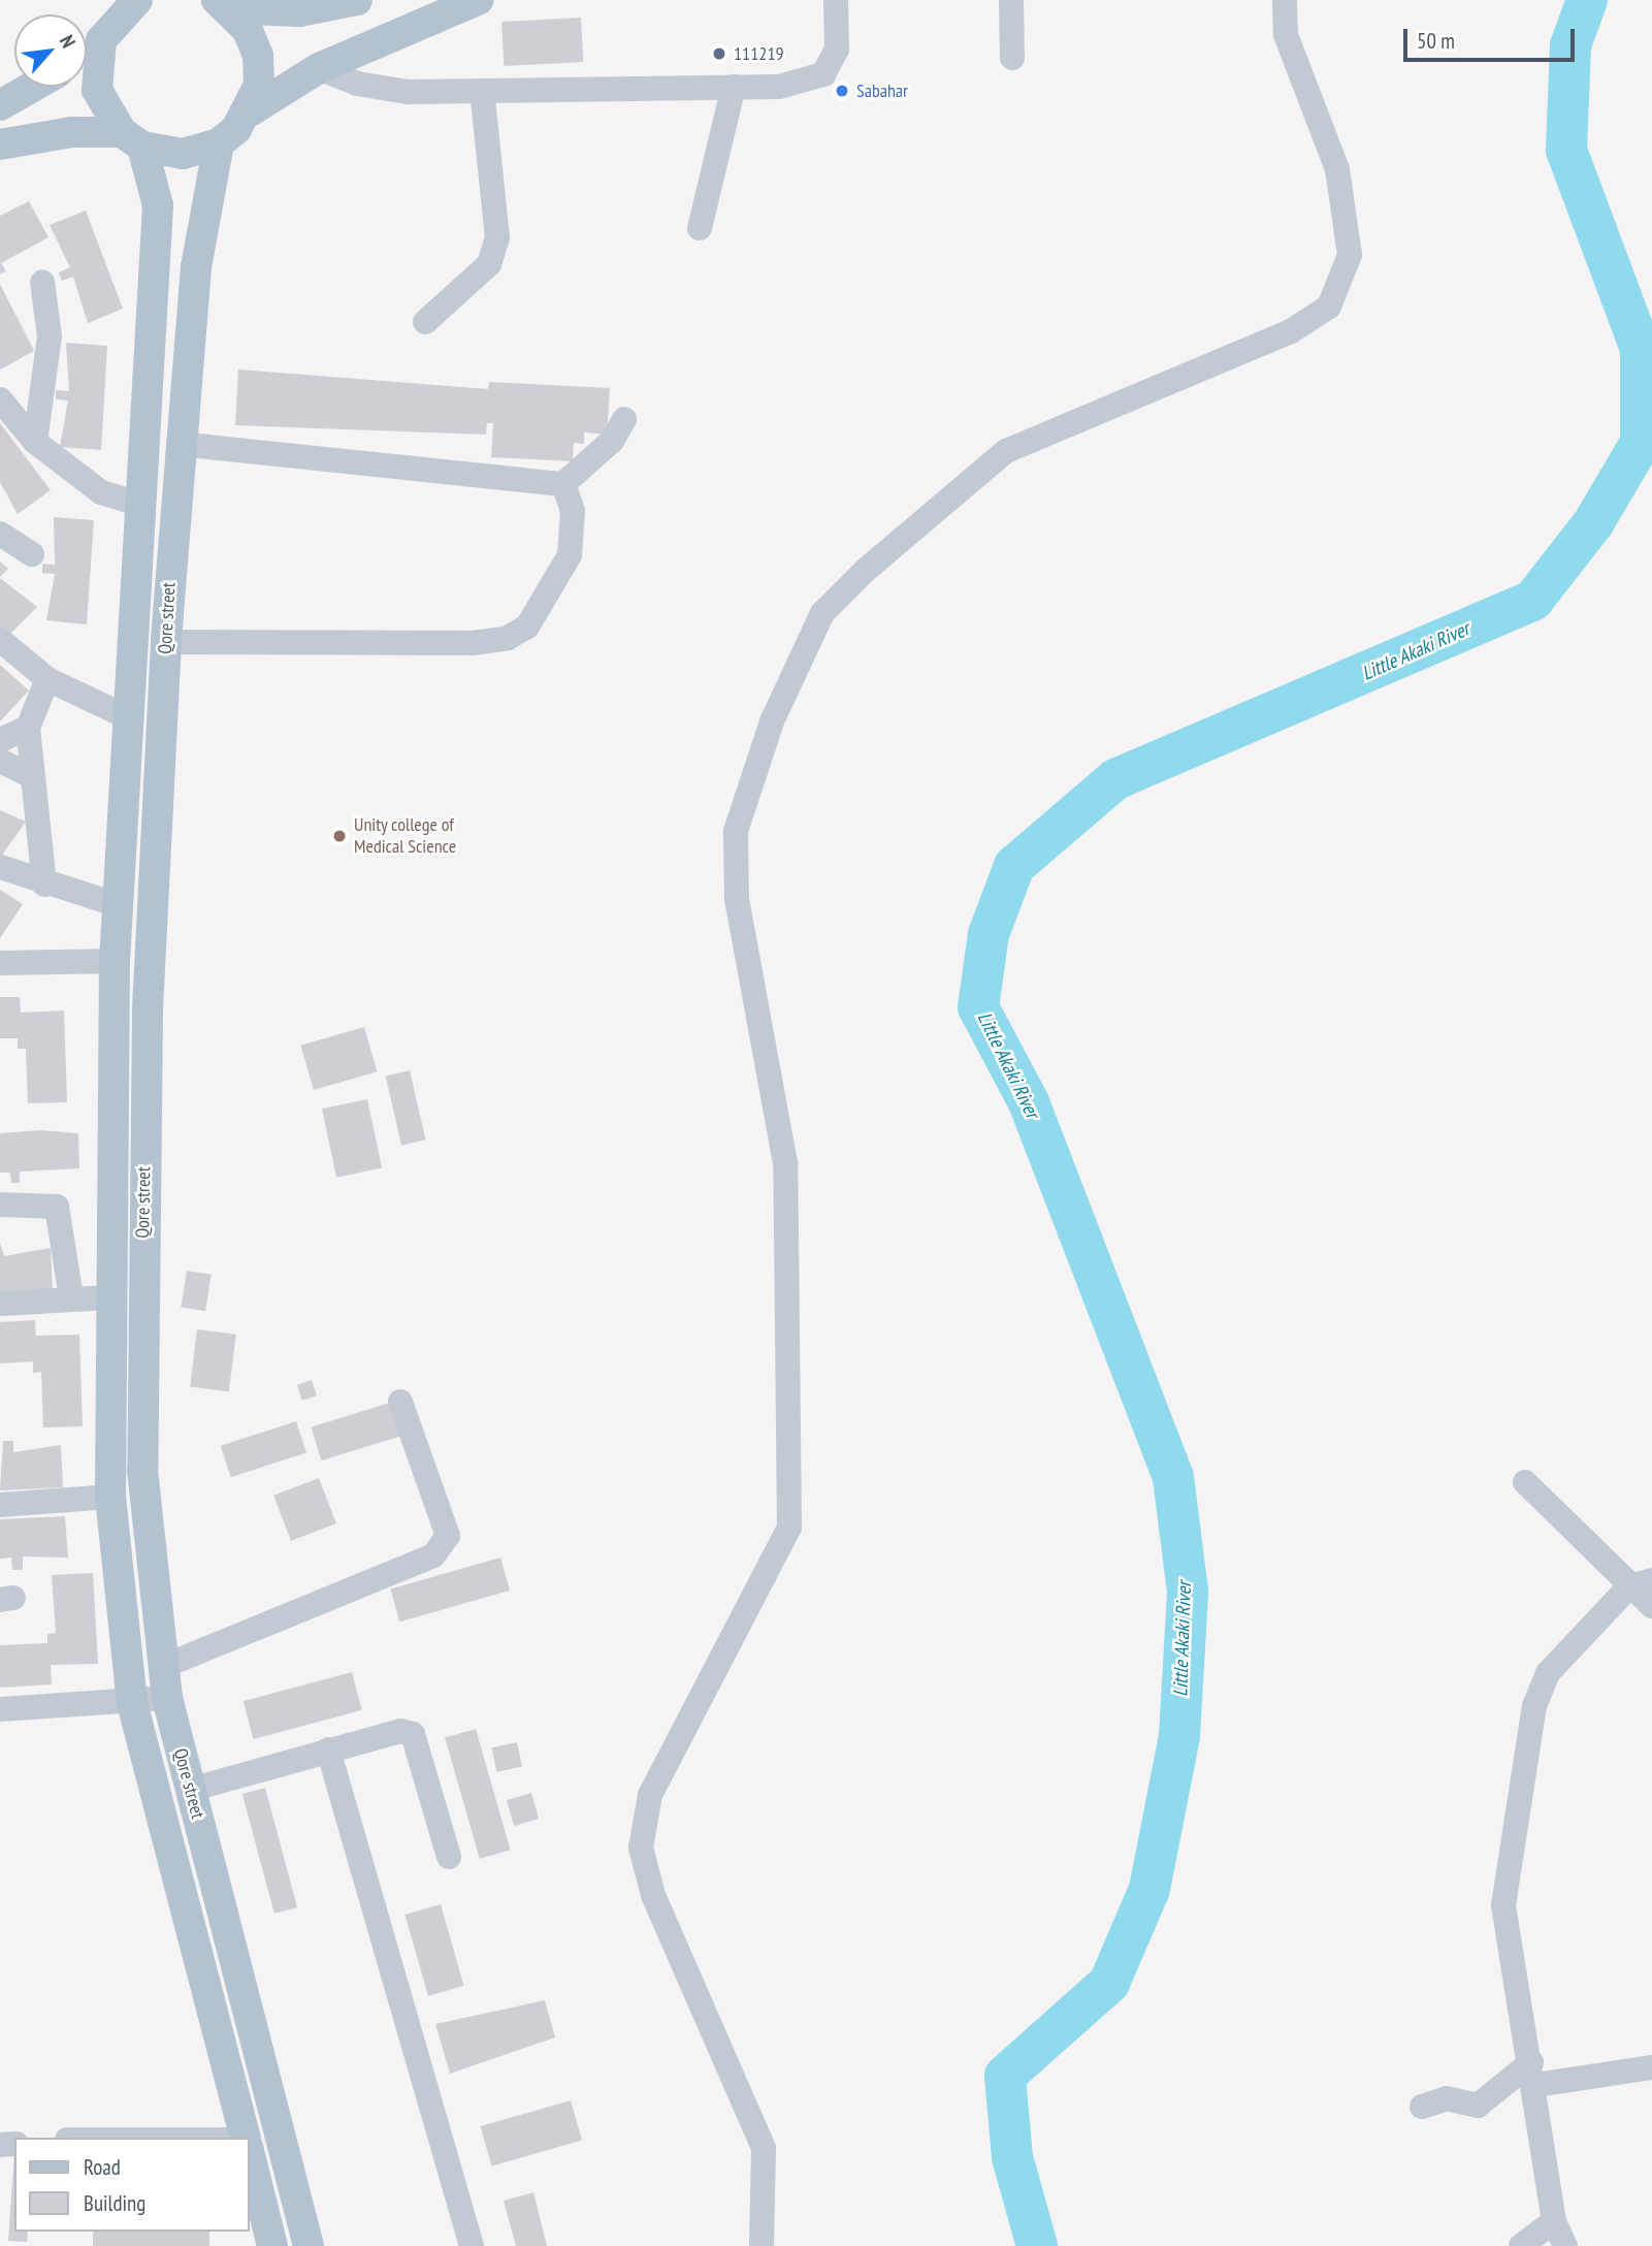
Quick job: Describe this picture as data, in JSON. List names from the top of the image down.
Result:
{
  "streets": {
    "main road": ["Qore street"]
  },
  "water": ["Little Akaki River"],
  "places": ["111219", "Sabahar", "Unity college of Medical Science"],
  "legend": ["Road", "Building"],
  "scale_bar": "50 m",
  "north": "top right"
}
